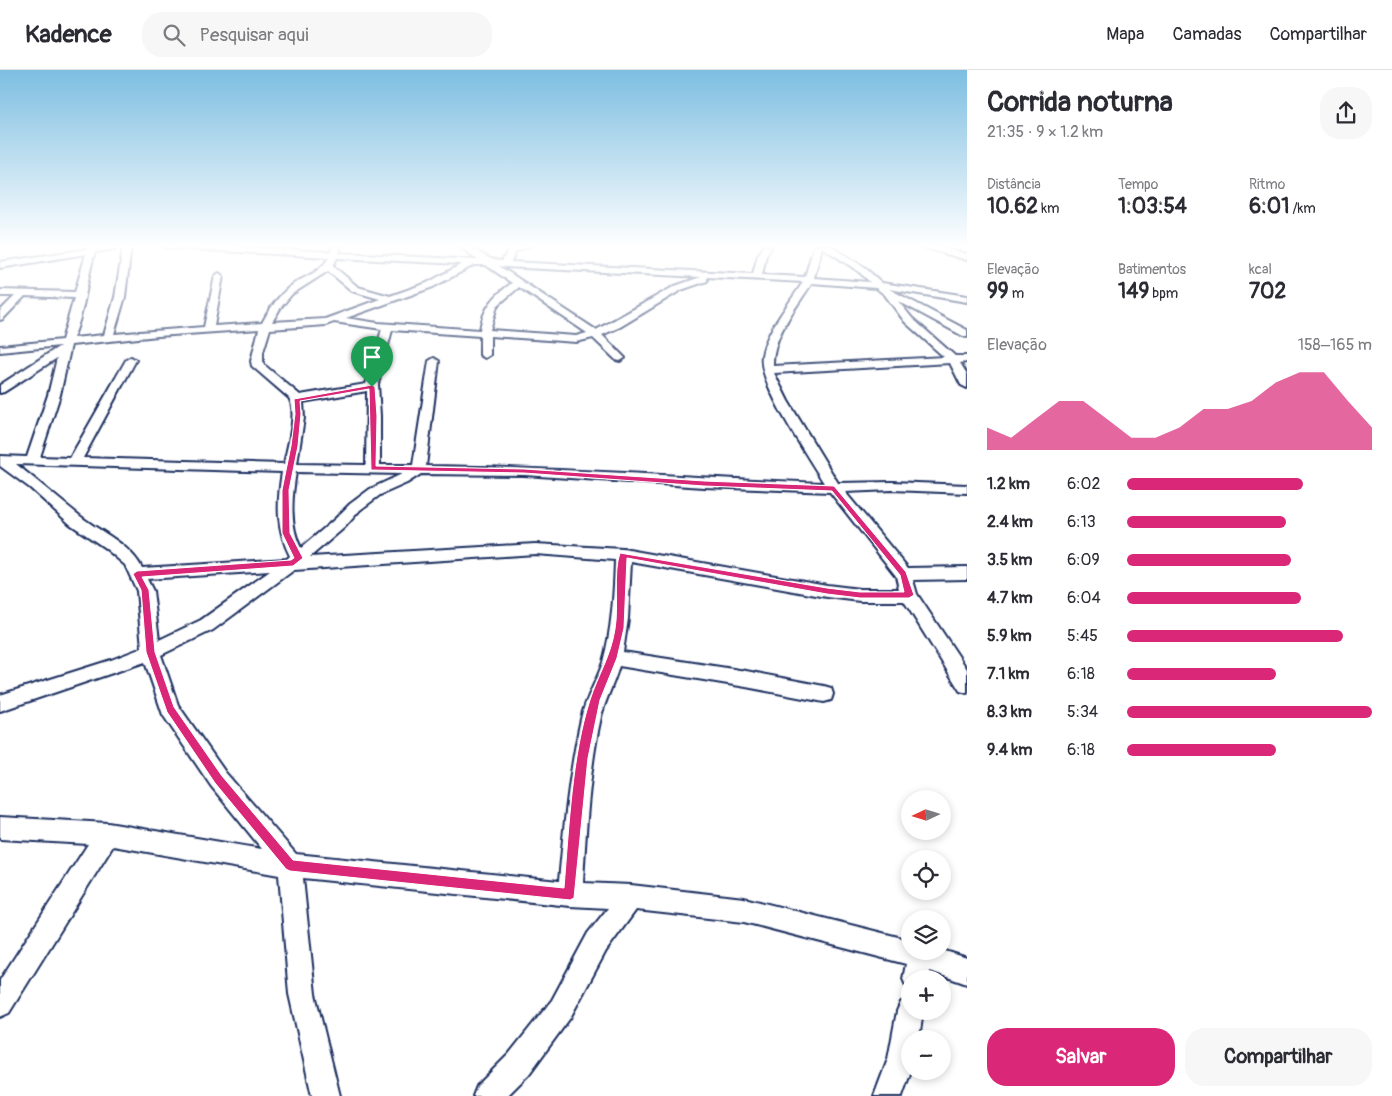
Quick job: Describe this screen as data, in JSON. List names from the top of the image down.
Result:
{
  "north": "left",
  "page": {
    "header": "Kadence",
    "search": "Pesquisar aqui",
    "nav": ["Mapa", "Camadas", "Compartilhar"],
    "heading": ["Corrida noturna", "21:35 · 9 × 1.2 km"],
    "stats": [
      ["Distância", "10.62 km"],
      ["Tempo", "1:03:54"],
      ["Ritmo", "6:01 /km"],
      ["Elevação", "99 m"],
      ["Batimentos", "149 bpm"],
      ["kcal", "702"]
    ],
    "chart": ["Elevação", "158–165 m"],
    "list": [
      {
        "name": "1.2 km",
        "note": "6:02"
      },
      {
        "name": "2.4 km",
        "note": "6:13"
      },
      {
        "name": "3.5 km",
        "note": "6:09"
      },
      {
        "name": "4.7 km",
        "note": "6:04"
      },
      {
        "name": "5.9 km",
        "note": "5:45"
      },
      {
        "name": "7.1 km",
        "note": "6:18"
      },
      {
        "name": "8.3 km",
        "note": "5:34"
      },
      {
        "name": "9.4 km",
        "note": "6:18"
      }
    ],
    "map_buttons": ["+", "−"],
    "buttons": ["Salvar", "Compartilhar"]
  }
}
